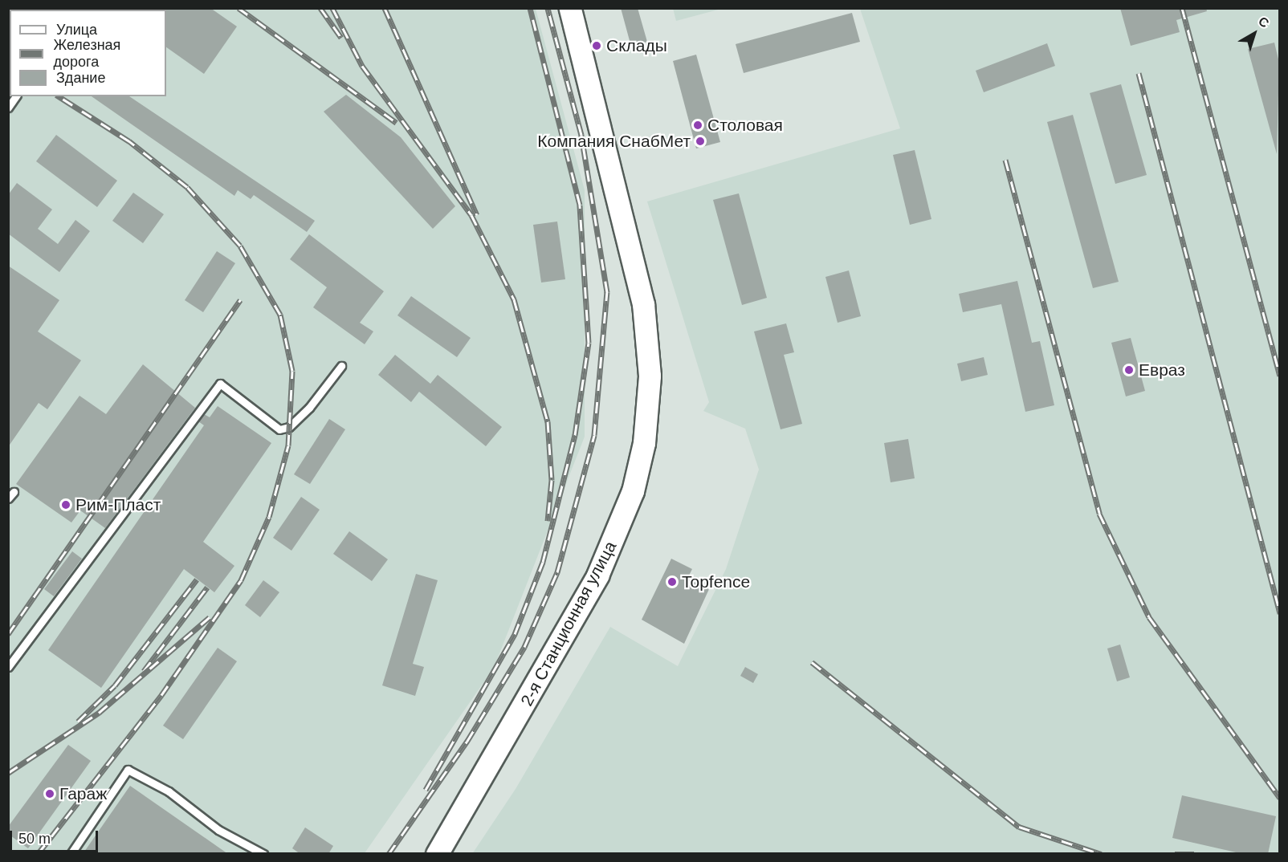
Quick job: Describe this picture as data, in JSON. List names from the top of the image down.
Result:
{
  "streets": {
    "main road": ["2-я Станционная улица"]
  },
  "places": [
    "Склады",
    "Столовая",
    "Компания СнабМет",
    "Евраз",
    "Рим-Пласт",
    "Topfence",
    "Гараж"
  ],
  "legend": ["Улица", "Железная дорога", "Здание"],
  "scale_bar": "50 m",
  "north": "top right"
}
